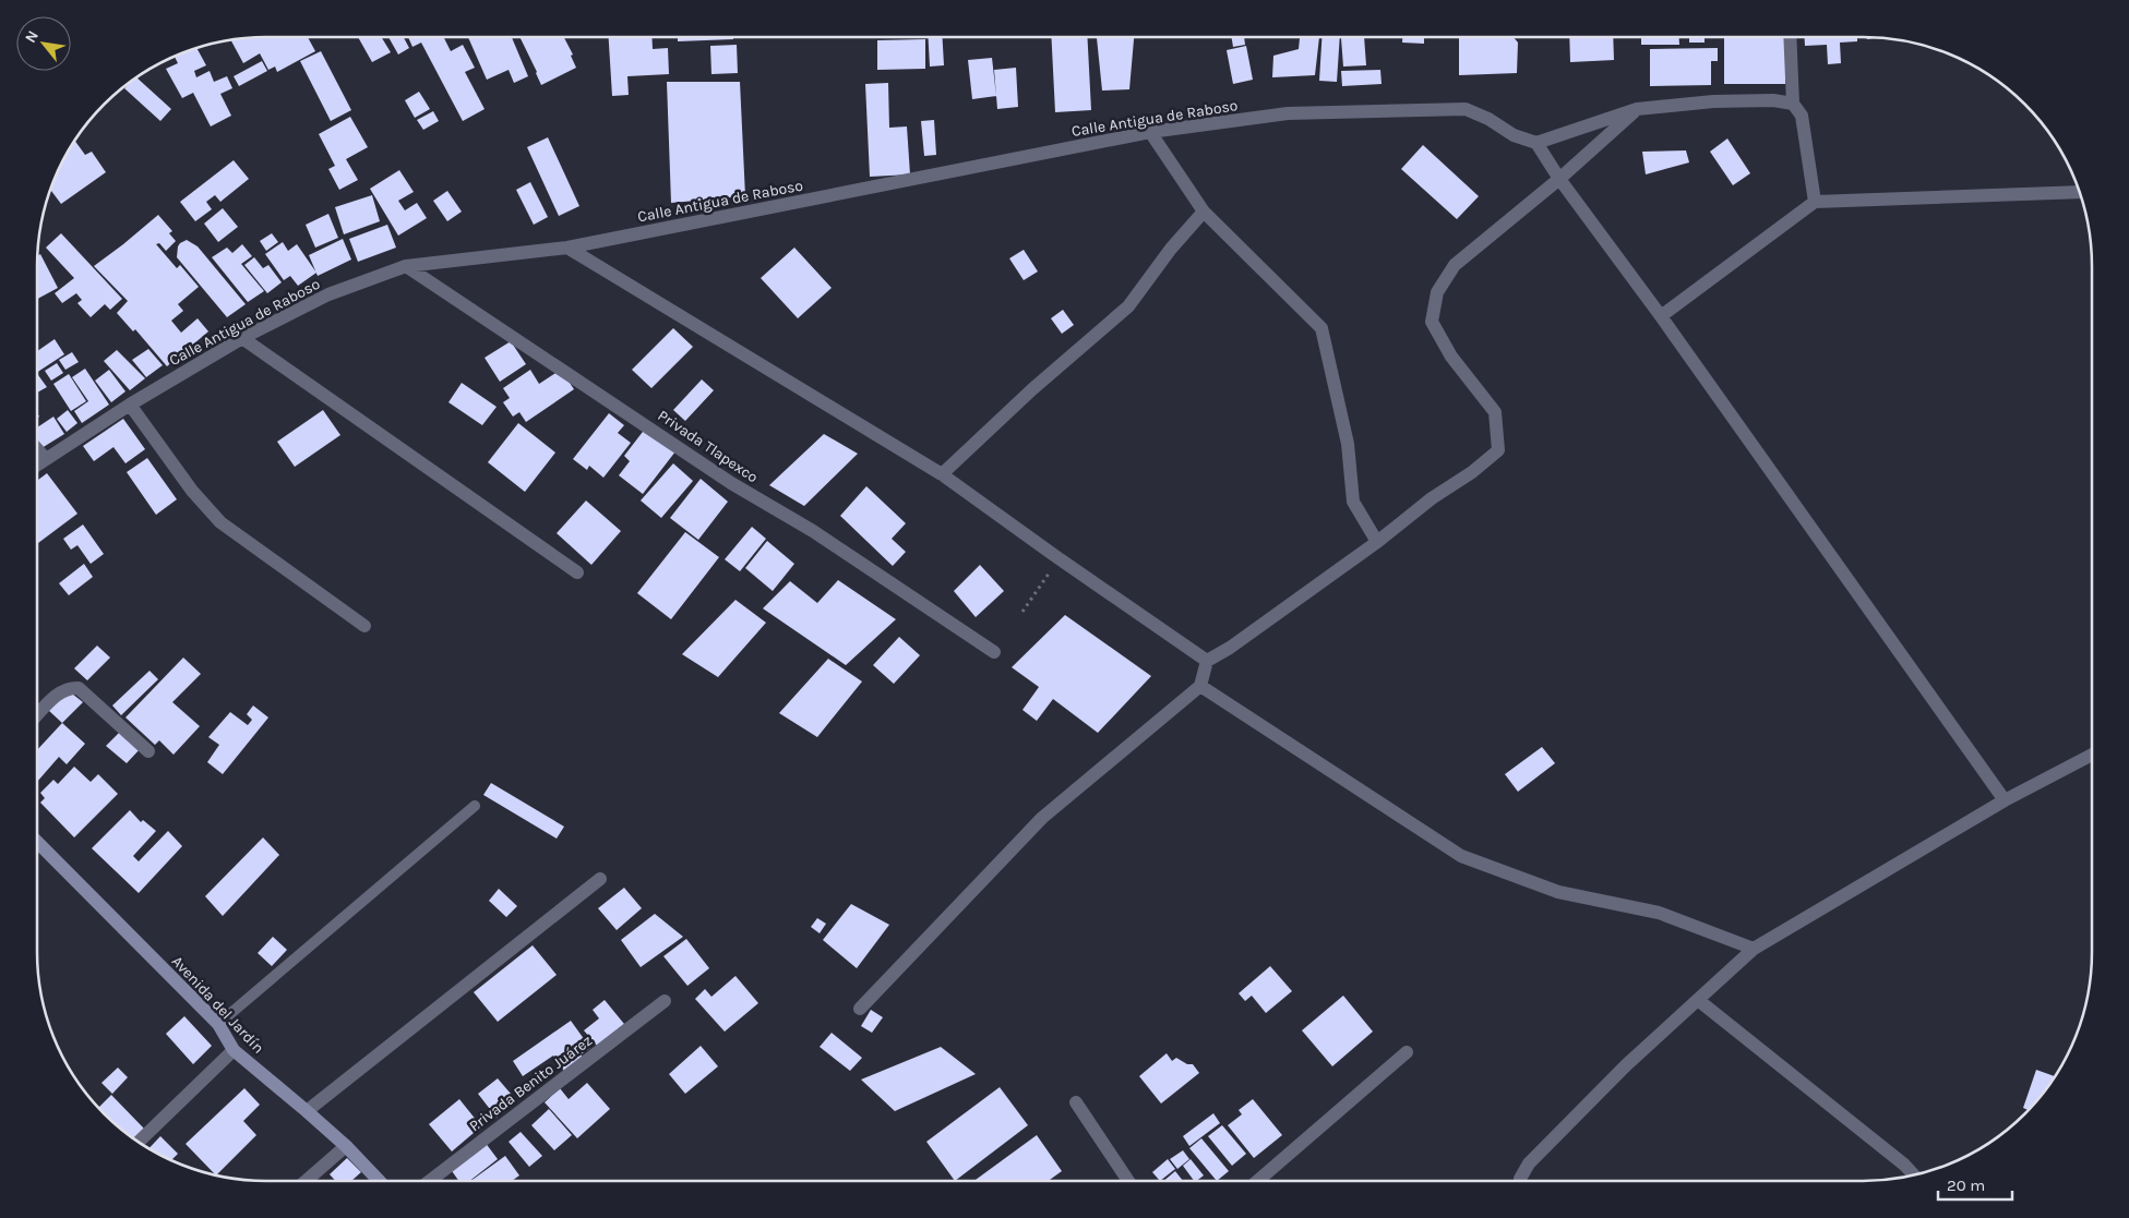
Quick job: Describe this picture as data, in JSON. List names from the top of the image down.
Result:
{
  "streets": {
    "main road": ["Avenida del Jardín"],
    "street": ["Calle Antigua de Raboso", "Privada Tlapexco", "Privada Benito Juárez"]
  },
  "crossings": [
    ["Calle Antigua de Raboso", "Privada Tlapexco"]
  ],
  "scale_bar": "20 m",
  "north": "top left"
}
